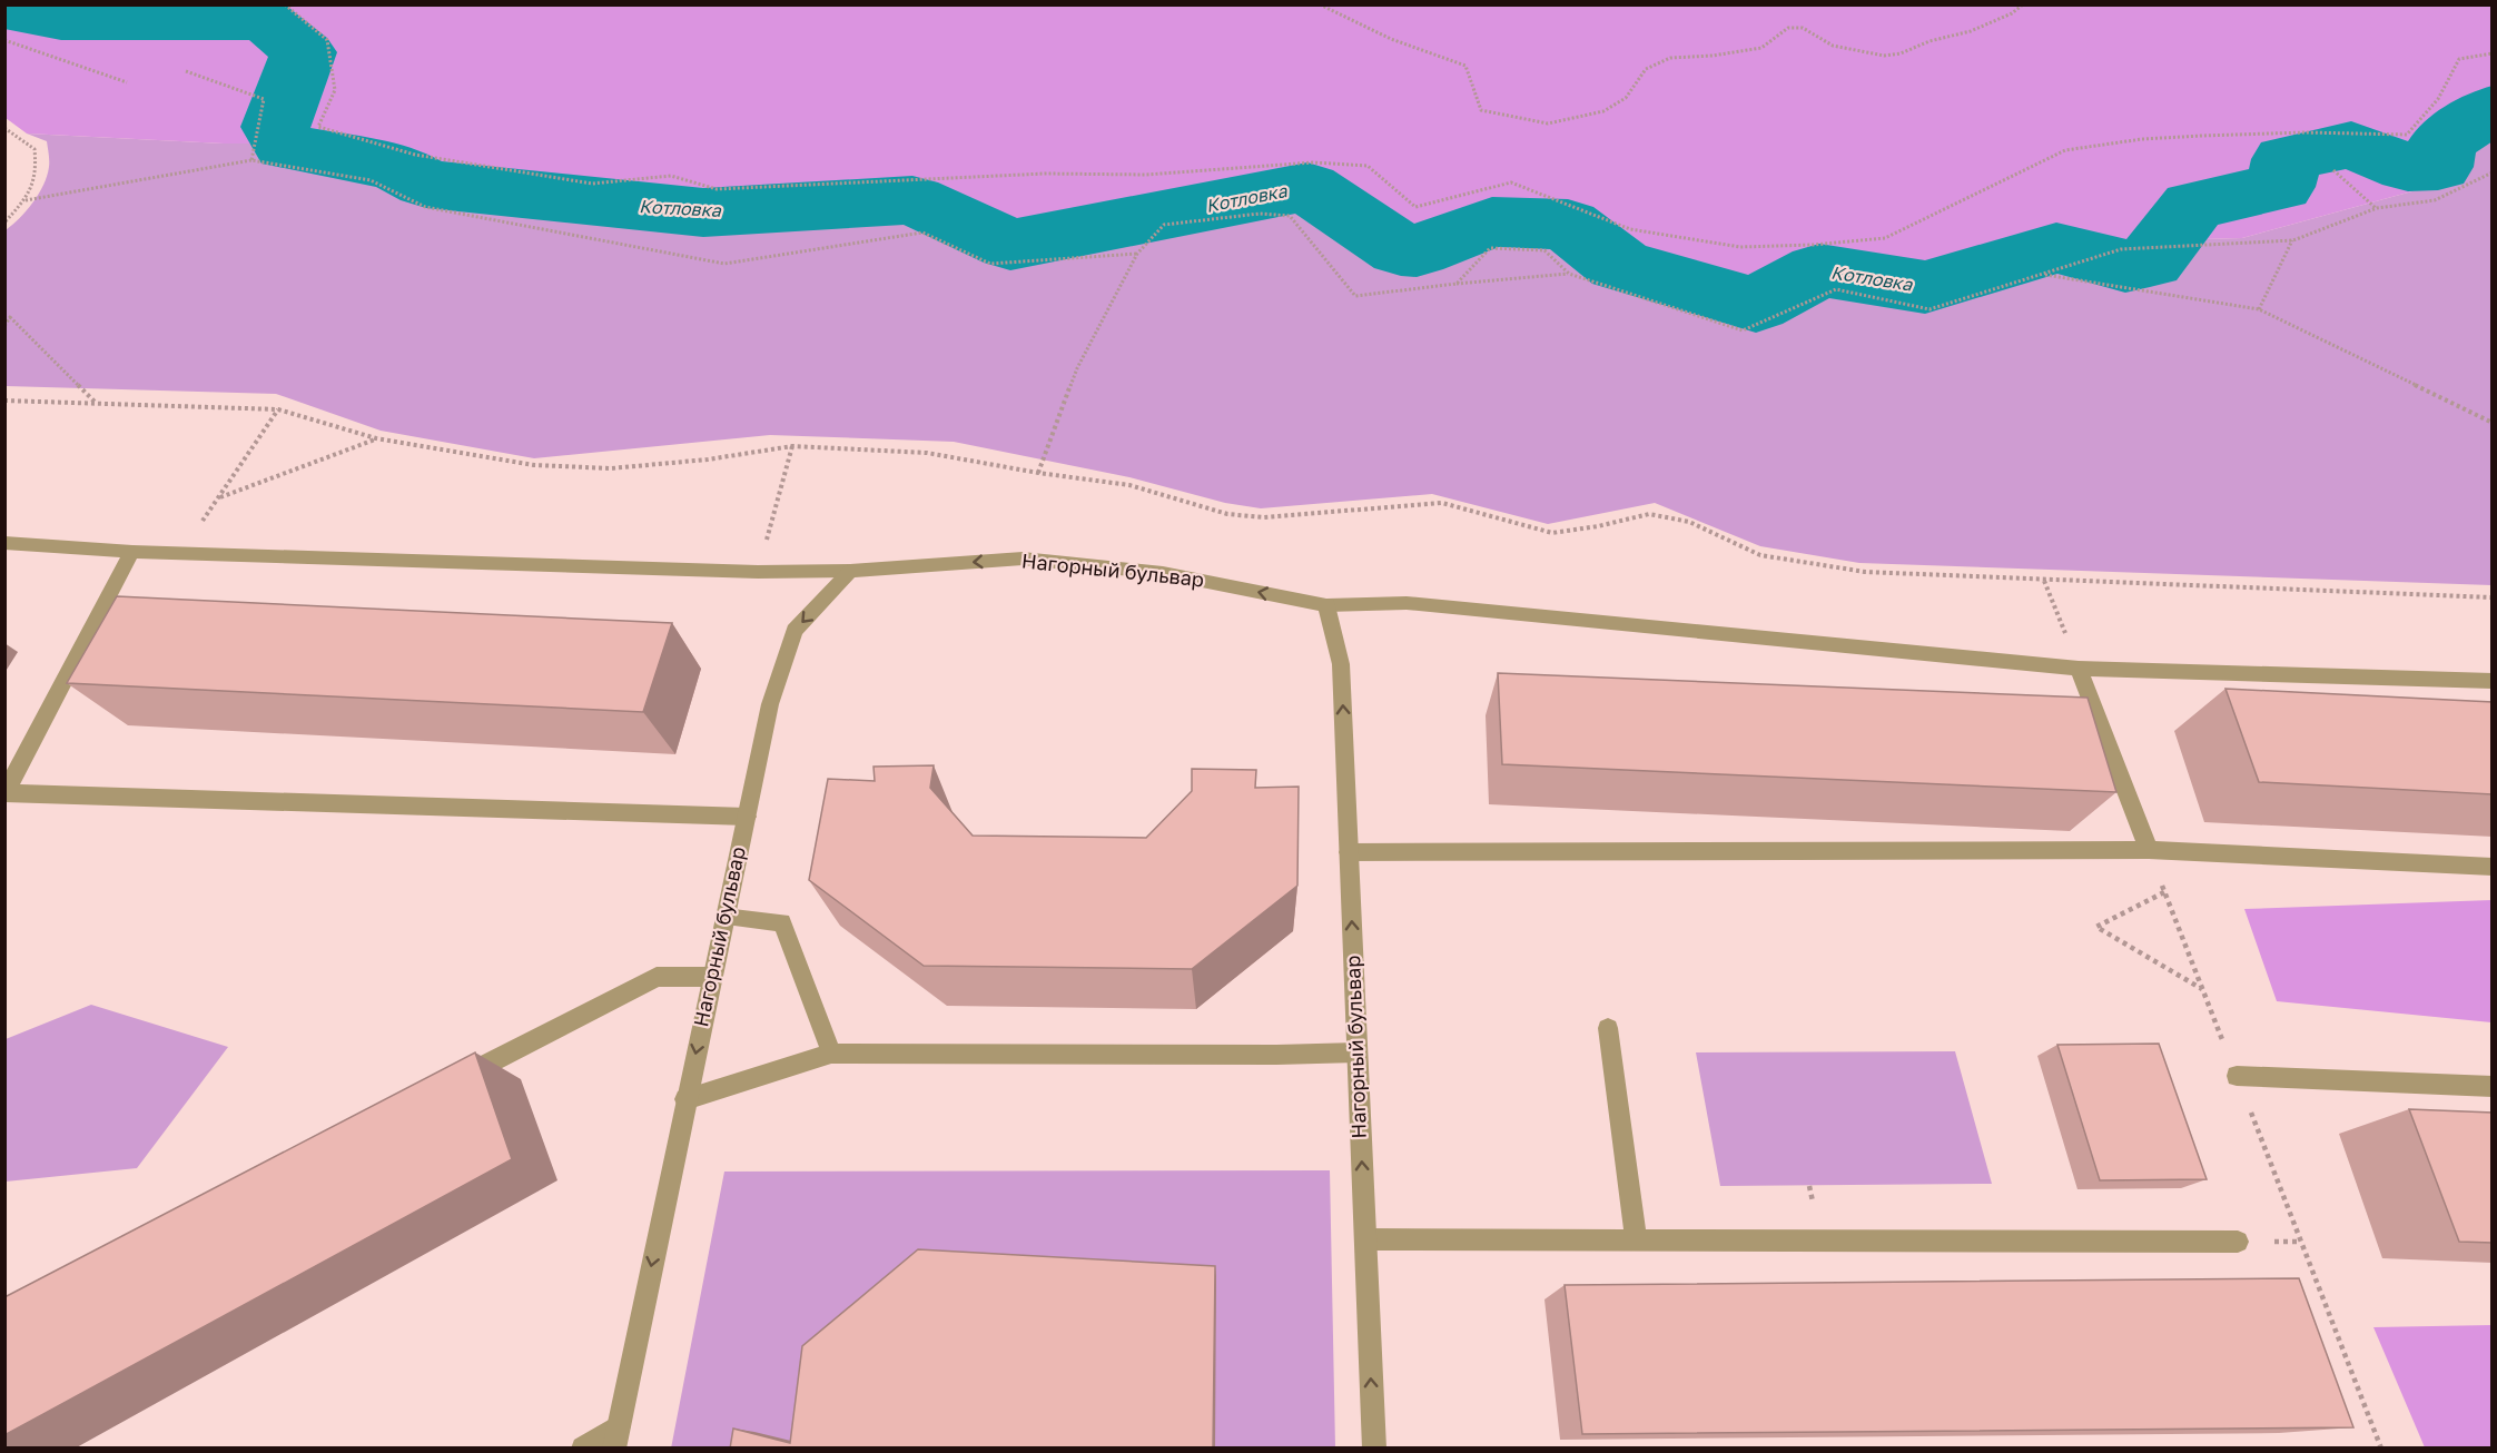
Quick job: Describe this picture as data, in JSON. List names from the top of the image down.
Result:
{
  "streets": {
    "street": ["Нагорный бульвар"]
  },
  "water": ["Котловка"]
}
